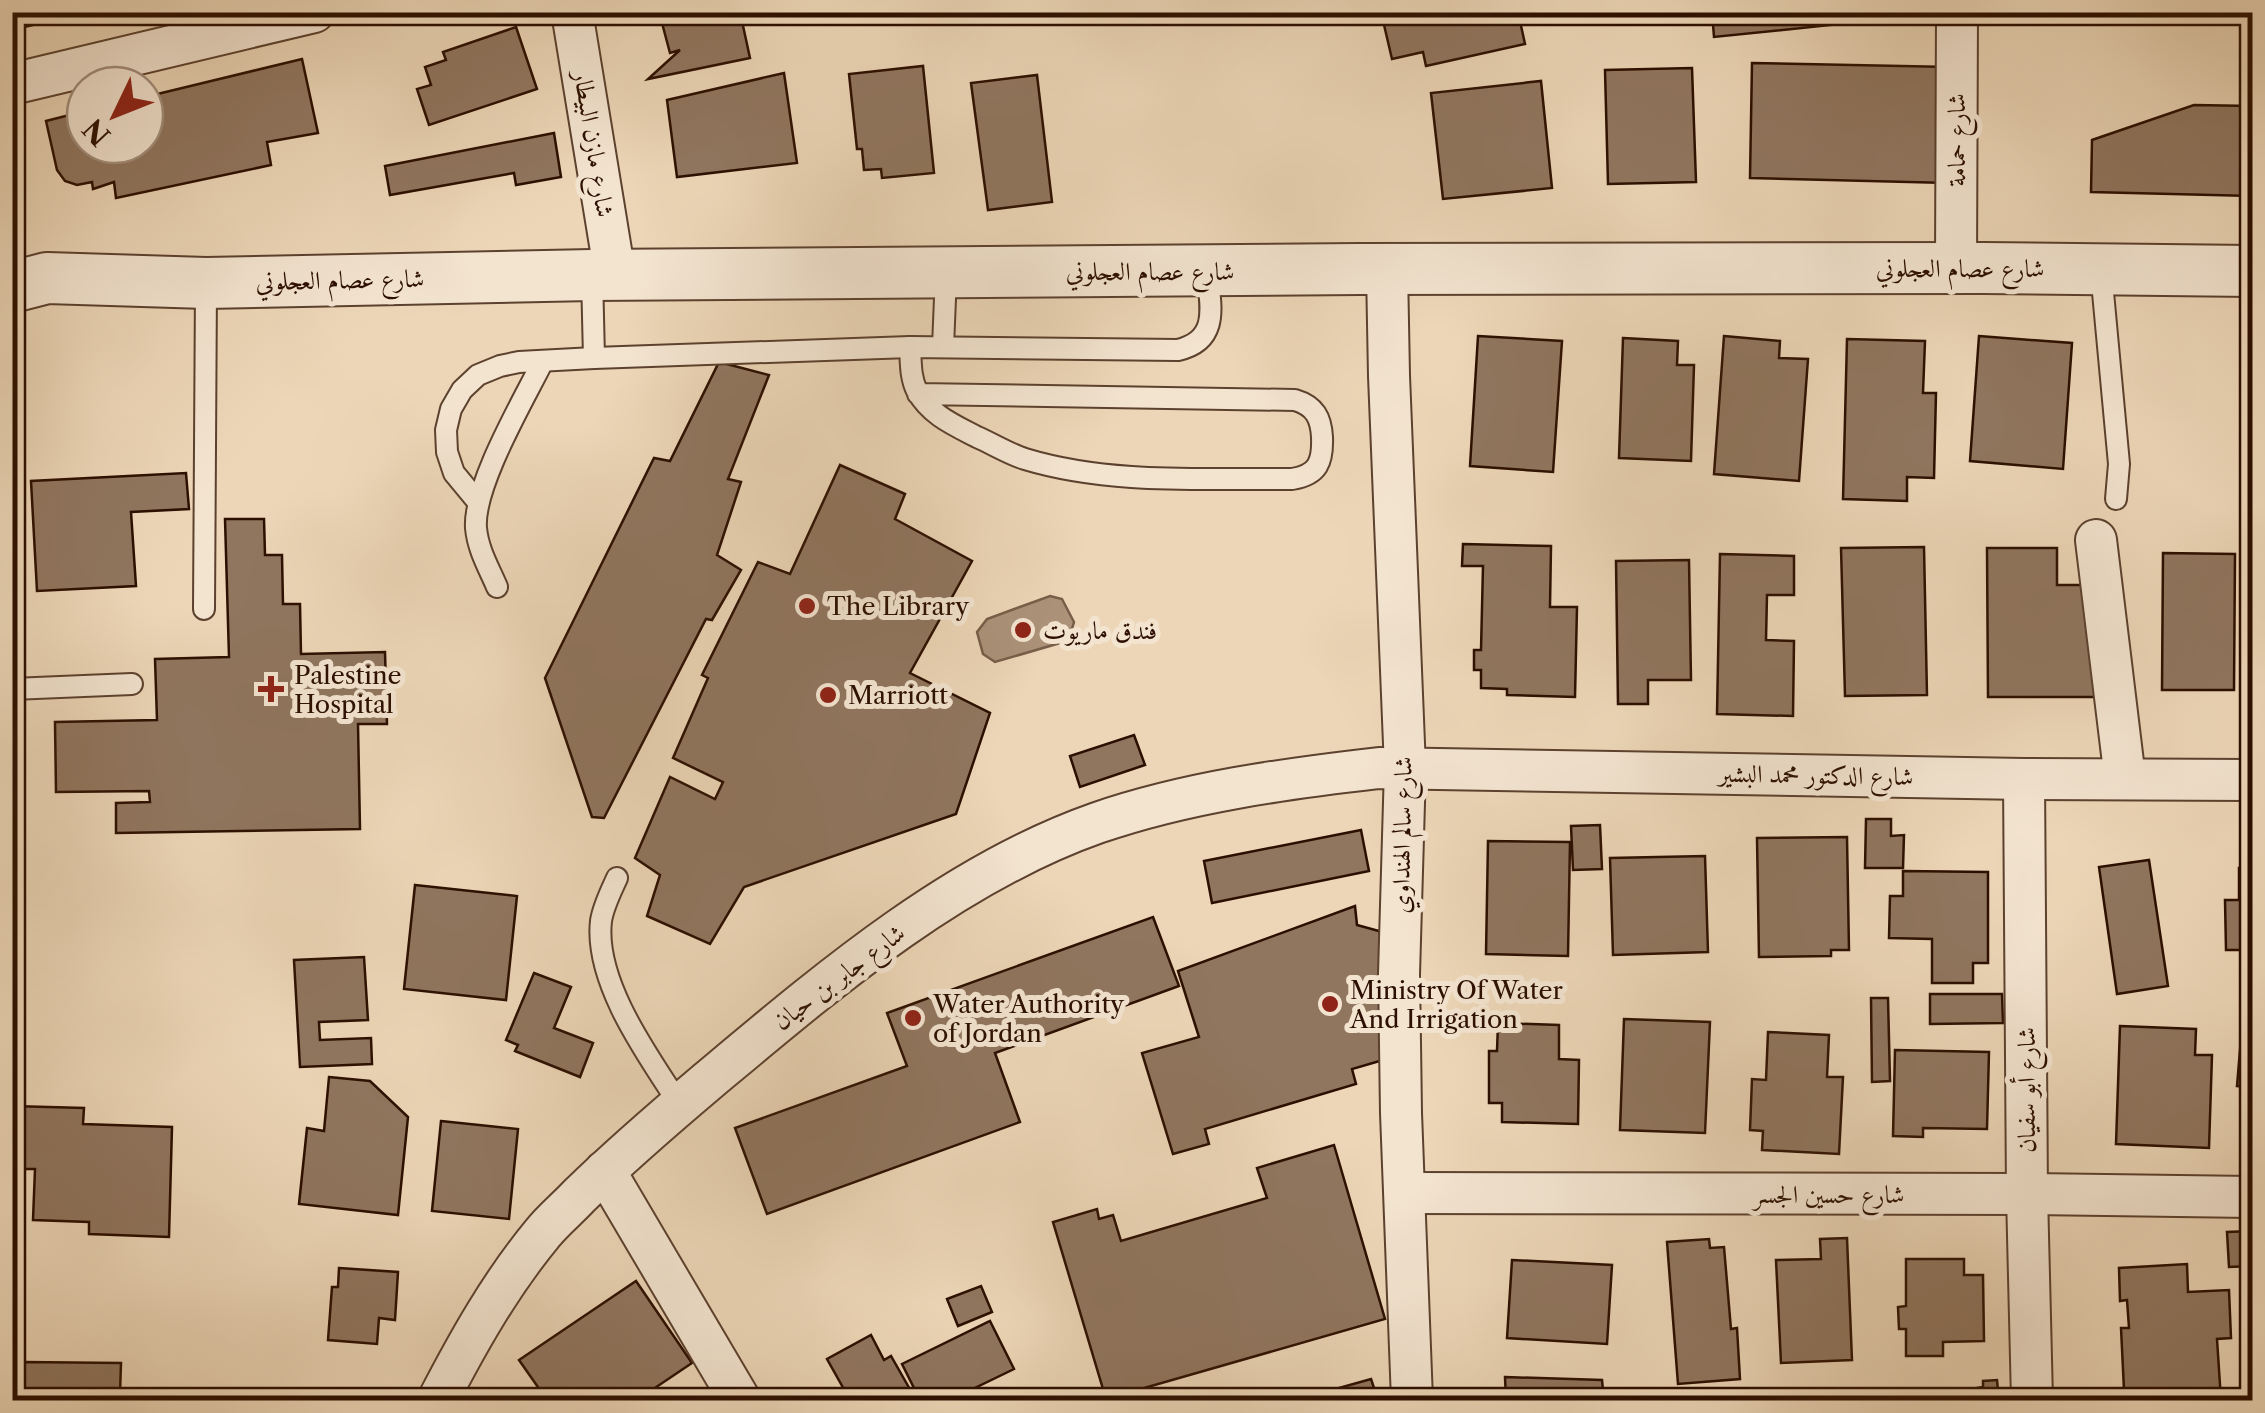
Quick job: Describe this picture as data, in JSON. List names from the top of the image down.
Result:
{
  "streets": {
    "street": [
      "شارع حمامة",
      "شارع مازن البيطار",
      "شارع عصام العجلوني",
      "شارع الدكتور محمد البشير",
      "شارع سالم الهنداوي",
      "شارع جابر بن حيان",
      "شارع أبو سفيان",
      "شارع حسين الجسر"
    ]
  },
  "crossings": [
    ["شارع حمامة", "شارع عصام العجلوني"],
    ["شارع مازن البيطار", "شارع عصام العجلوني"],
    ["شارع عصام العجلوني", "شارع سالم الهنداوي"],
    ["شارع الدكتور محمد البشير", "شارع سالم الهنداوي"],
    ["شارع الدكتور محمد البشير", "شارع جابر بن حيان"],
    ["شارع الدكتور محمد البشير", "شارع أبو سفيان"],
    ["شارع سالم الهنداوي", "شارع جابر بن حيان"],
    ["شارع سالم الهنداوي", "شارع حسين الجسر"],
    ["شارع أبو سفيان", "شارع حسين الجسر"]
  ],
  "places": {
    "other": [
      "The Library",
      "فندق ماريوت",
      "Marriott",
      "Ministry Of Water And Irrigation",
      "Water Authority of Jordan"
    ],
    "health": ["Palestine Hospital"]
  },
  "north": "bottom left"
}
